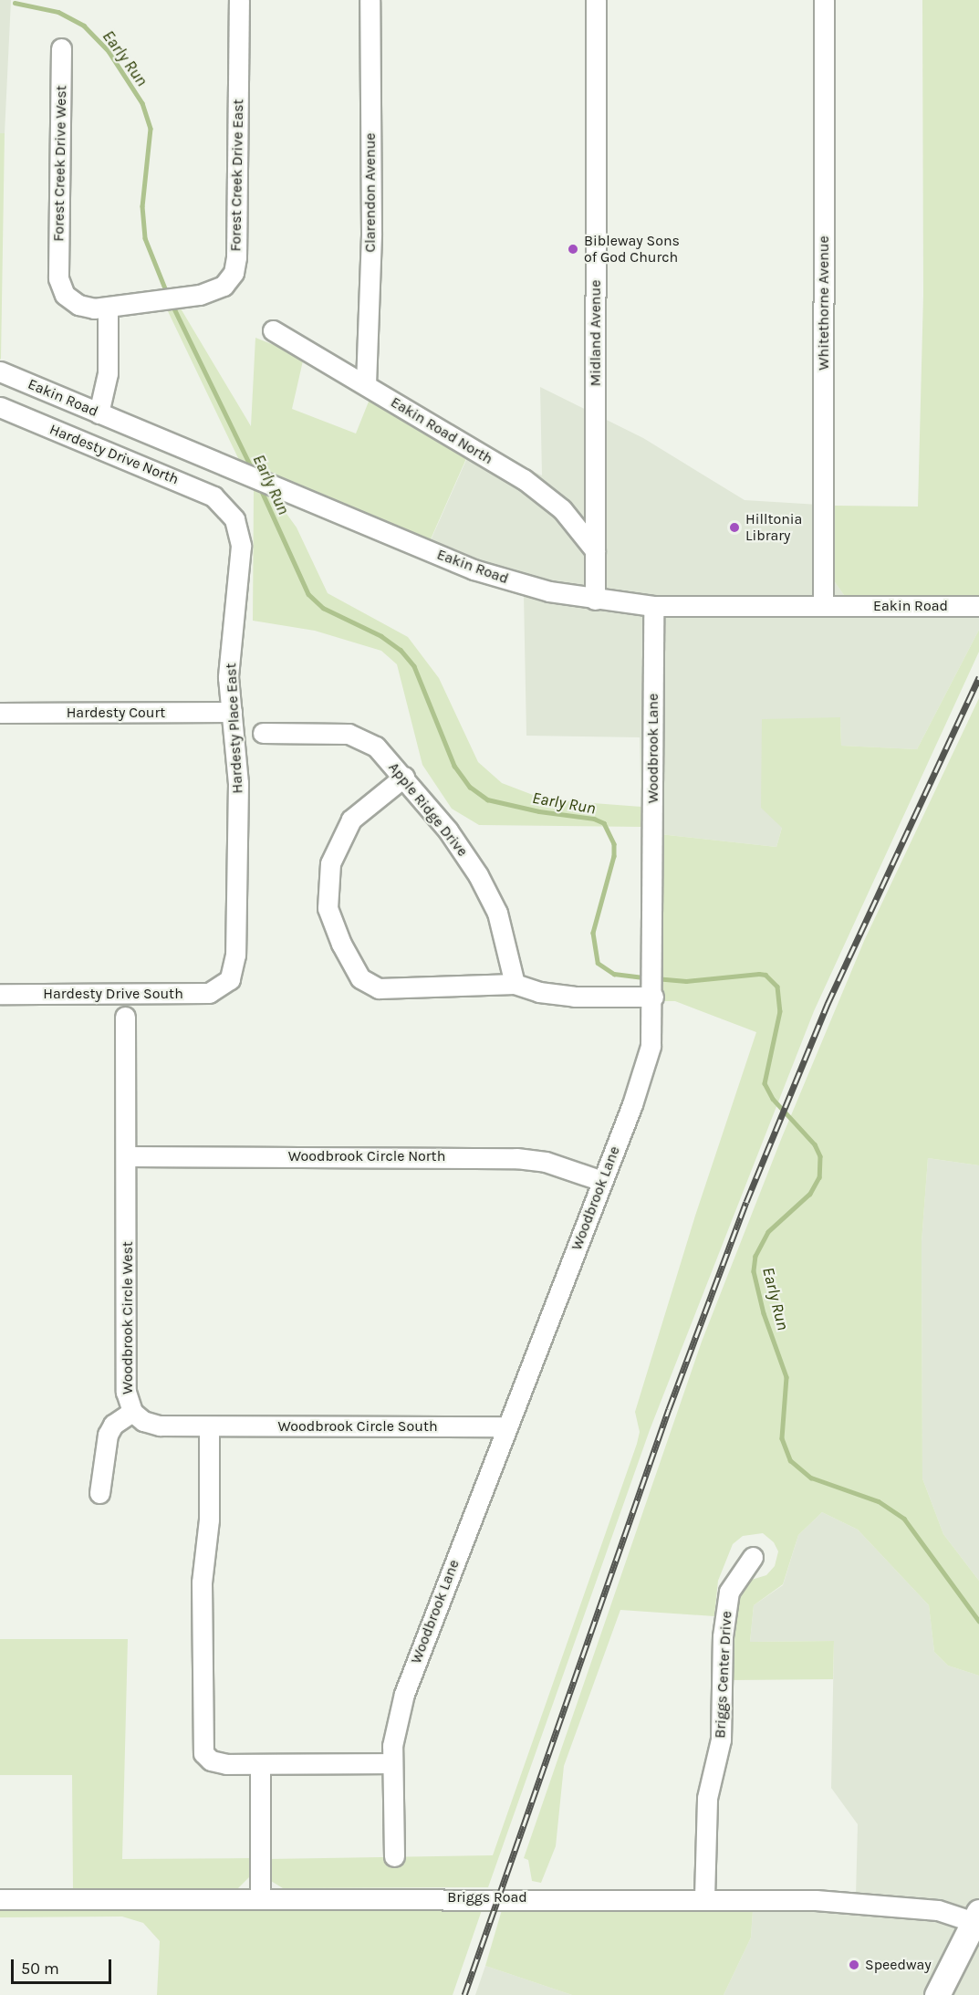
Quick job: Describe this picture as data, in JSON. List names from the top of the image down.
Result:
{
  "streets": {
    "street": [
      "Forest Creek Drive West",
      "Forest Creek Drive East",
      "Clarendon Avenue",
      "Whitethorne Avenue",
      "Midland Avenue",
      "Eakin Road",
      "Eakin Road North",
      "Hardesty Drive North",
      "Hardesty Court",
      "Hardesty Place East",
      "Woodbrook Lane",
      "Apple Ridge Drive",
      "Hardesty Drive South",
      "Woodbrook Circle North",
      "Woodbrook Circle West",
      "Woodbrook Circle South",
      "Briggs Center Drive",
      "Briggs Road"
    ]
  },
  "crossings": [
    ["Forest Creek Drive West", "Forest Creek Drive East"],
    ["Clarendon Avenue", "Eakin Road North"],
    ["Whitethorne Avenue", "Eakin Road"],
    ["Midland Avenue", "Eakin Road"],
    ["Midland Avenue", "Eakin Road North"],
    ["Eakin Road", "Woodbrook Lane"],
    ["Hardesty Drive North", "Hardesty Place East"],
    ["Hardesty Court", "Hardesty Place East"],
    ["Hardesty Place East", "Hardesty Drive South"],
    ["Woodbrook Lane", "Woodbrook Circle North"],
    ["Woodbrook Lane", "Woodbrook Circle South"],
    ["Woodbrook Circle North", "Woodbrook Circle West"],
    ["Woodbrook Circle West", "Woodbrook Circle South"],
    ["Briggs Center Drive", "Briggs Road"]
  ],
  "water": ["Early Run"],
  "places": ["Bibleway Sons of God Church", "Hilltonia Library", "Speedway"],
  "scale_bar": "50 m"
}
